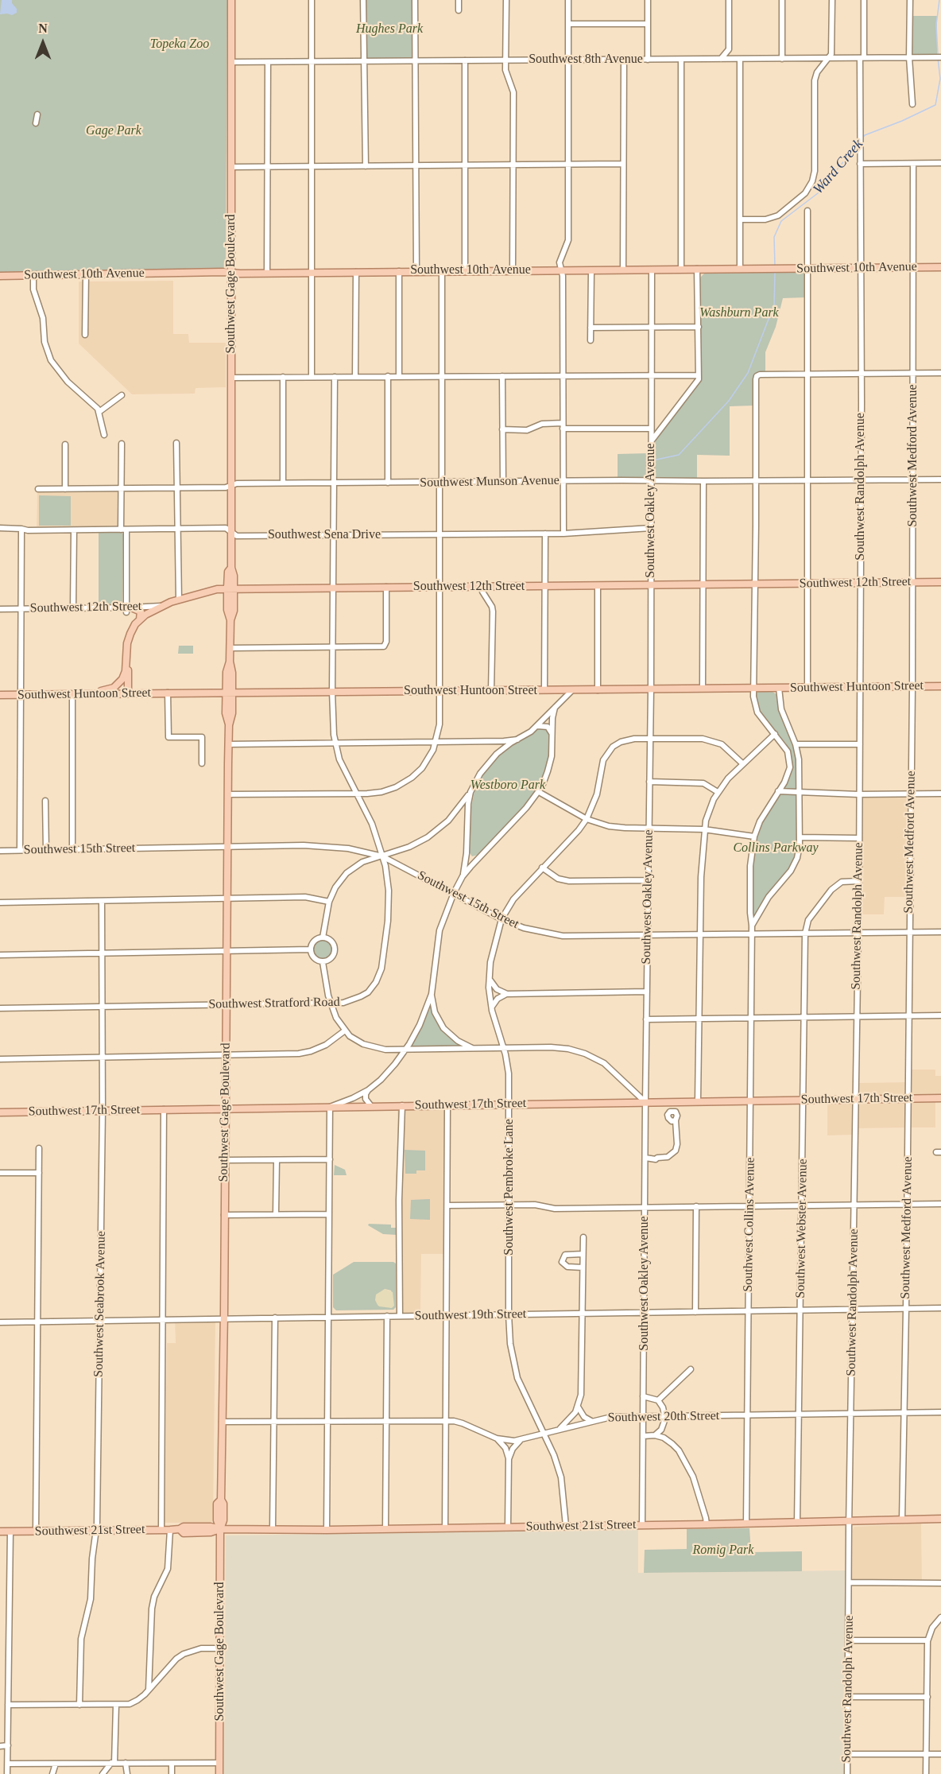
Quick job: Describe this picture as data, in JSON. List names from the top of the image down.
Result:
{
  "streets": {
    "main road": [
      "Southwest 10th Avenue",
      "Southwest Gage Boulevard",
      "Southwest 12th Street",
      "Southwest Huntoon Street",
      "Southwest 17th Street",
      "Southwest 21st Street"
    ],
    "street": [
      "Southwest 8th Avenue",
      "Southwest Medford Avenue",
      "Southwest Munson Avenue",
      "Southwest Randolph Avenue",
      "Southwest Oakley Avenue",
      "Southwest Sena Drive",
      "Southwest 15th Street",
      "Southwest Stratford Road",
      "Southwest Pembroke Lane",
      "Southwest Collins Avenue",
      "Southwest Webster Avenue",
      "Southwest Seabrook Avenue",
      "Southwest 19th Street",
      "Southwest 20th Street"
    ]
  },
  "crossings": [
    ["Southwest 8th Avenue", "Southwest Gage Boulevard"],
    ["Southwest 8th Avenue", "Southwest Randolph Avenue"],
    ["Southwest 10th Avenue", "Southwest Gage Boulevard"],
    ["Southwest 10th Avenue", "Southwest Medford Avenue"],
    ["Southwest 10th Avenue", "Southwest Randolph Avenue"],
    ["Southwest 10th Avenue", "Southwest Oakley Avenue"],
    ["Southwest Gage Boulevard", "Southwest Munson Avenue"],
    ["Southwest Gage Boulevard", "Southwest Sena Drive"],
    ["Southwest Gage Boulevard", "Southwest 12th Street"],
    ["Southwest Gage Boulevard", "Southwest Huntoon Street"],
    ["Southwest Gage Boulevard", "Southwest 15th Street"],
    ["Southwest Gage Boulevard", "Southwest Stratford Road"],
    ["Southwest Gage Boulevard", "Southwest 17th Street"],
    ["Southwest Gage Boulevard", "Southwest 19th Street"],
    ["Southwest Gage Boulevard", "Southwest 20th Street"],
    ["Southwest Gage Boulevard", "Southwest 21st Street"],
    ["Southwest Medford Avenue", "Southwest Munson Avenue"],
    ["Southwest Medford Avenue", "Southwest 12th Street"],
    ["Southwest Medford Avenue", "Southwest Huntoon Street"],
    ["Southwest Medford Avenue", "Southwest 15th Street"],
    ["Southwest Medford Avenue", "Southwest 17th Street"],
    ["Southwest Medford Avenue", "Southwest 19th Street"],
    ["Southwest Medford Avenue", "Southwest 20th Street"],
    ["Southwest Medford Avenue", "Southwest 21st Street"],
    ["Southwest Munson Avenue", "Southwest Randolph Avenue"],
    ["Southwest Munson Avenue", "Southwest Oakley Avenue"],
    ["Southwest Munson Avenue", "Southwest Stratford Road"],
    ["Southwest Munson Avenue", "Southwest Collins Avenue"],
    ["Southwest Randolph Avenue", "Southwest 12th Street"],
    ["Southwest Randolph Avenue", "Southwest Huntoon Street"],
    ["Southwest Randolph Avenue", "Southwest 15th Street"],
    ["Southwest Randolph Avenue", "Southwest 17th Street"],
    ["Southwest Randolph Avenue", "Southwest 19th Street"],
    ["Southwest Randolph Avenue", "Southwest 20th Street"],
    ["Southwest Randolph Avenue", "Southwest 21st Street"],
    ["Southwest Oakley Avenue", "Southwest Sena Drive"],
    ["Southwest Oakley Avenue", "Southwest 12th Street"],
    ["Southwest Oakley Avenue", "Southwest Huntoon Street"],
    ["Southwest Oakley Avenue", "Southwest 15th Street"],
    ["Southwest Oakley Avenue", "Southwest 17th Street"],
    ["Southwest Oakley Avenue", "Southwest Pembroke Lane"],
    ["Southwest Oakley Avenue", "Southwest 19th Street"],
    ["Southwest Oakley Avenue", "Southwest 20th Street"],
    ["Southwest Oakley Avenue", "Southwest 21st Street"],
    ["Southwest Sena Drive", "Southwest Stratford Road"],
    ["Southwest 12th Street", "Southwest Stratford Road"],
    ["Southwest 12th Street", "Southwest Collins Avenue"],
    ["Southwest Huntoon Street", "Southwest Stratford Road"],
    ["Southwest Huntoon Street", "Southwest Collins Avenue"],
    ["Southwest 15th Street", "Southwest Stratford Road"],
    ["Southwest 15th Street", "Southwest Pembroke Lane"],
    ["Southwest 15th Street", "Southwest Collins Avenue"],
    ["Southwest 15th Street", "Southwest Webster Avenue"],
    ["Southwest Stratford Road", "Southwest Seabrook Avenue"],
    ["Southwest 17th Street", "Southwest Pembroke Lane"],
    ["Southwest 17th Street", "Southwest Collins Avenue"],
    ["Southwest 17th Street", "Southwest Webster Avenue"],
    ["Southwest 17th Street", "Southwest Seabrook Avenue"],
    ["Southwest Pembroke Lane", "Southwest 19th Street"],
    ["Southwest Pembroke Lane", "Southwest 20th Street"],
    ["Southwest Pembroke Lane", "Southwest 21st Street"],
    ["Southwest Collins Avenue", "Southwest 19th Street"],
    ["Southwest Collins Avenue", "Southwest 20th Street"],
    ["Southwest Collins Avenue", "Southwest 21st Street"],
    ["Southwest Webster Avenue", "Southwest 19th Street"],
    ["Southwest Webster Avenue", "Southwest 20th Street"],
    ["Southwest Webster Avenue", "Southwest 21st Street"],
    ["Southwest Seabrook Avenue", "Southwest 19th Street"],
    ["Southwest Seabrook Avenue", "Southwest 21st Street"]
  ],
  "water": ["Ward Creek"],
  "parks": [
    "Hughes Park",
    "Topeka Zoo",
    "Gage Park",
    "Washburn Park",
    "Westboro Park",
    "Collins Parkway",
    "Romig Park"
  ],
  "north": "top"
}
